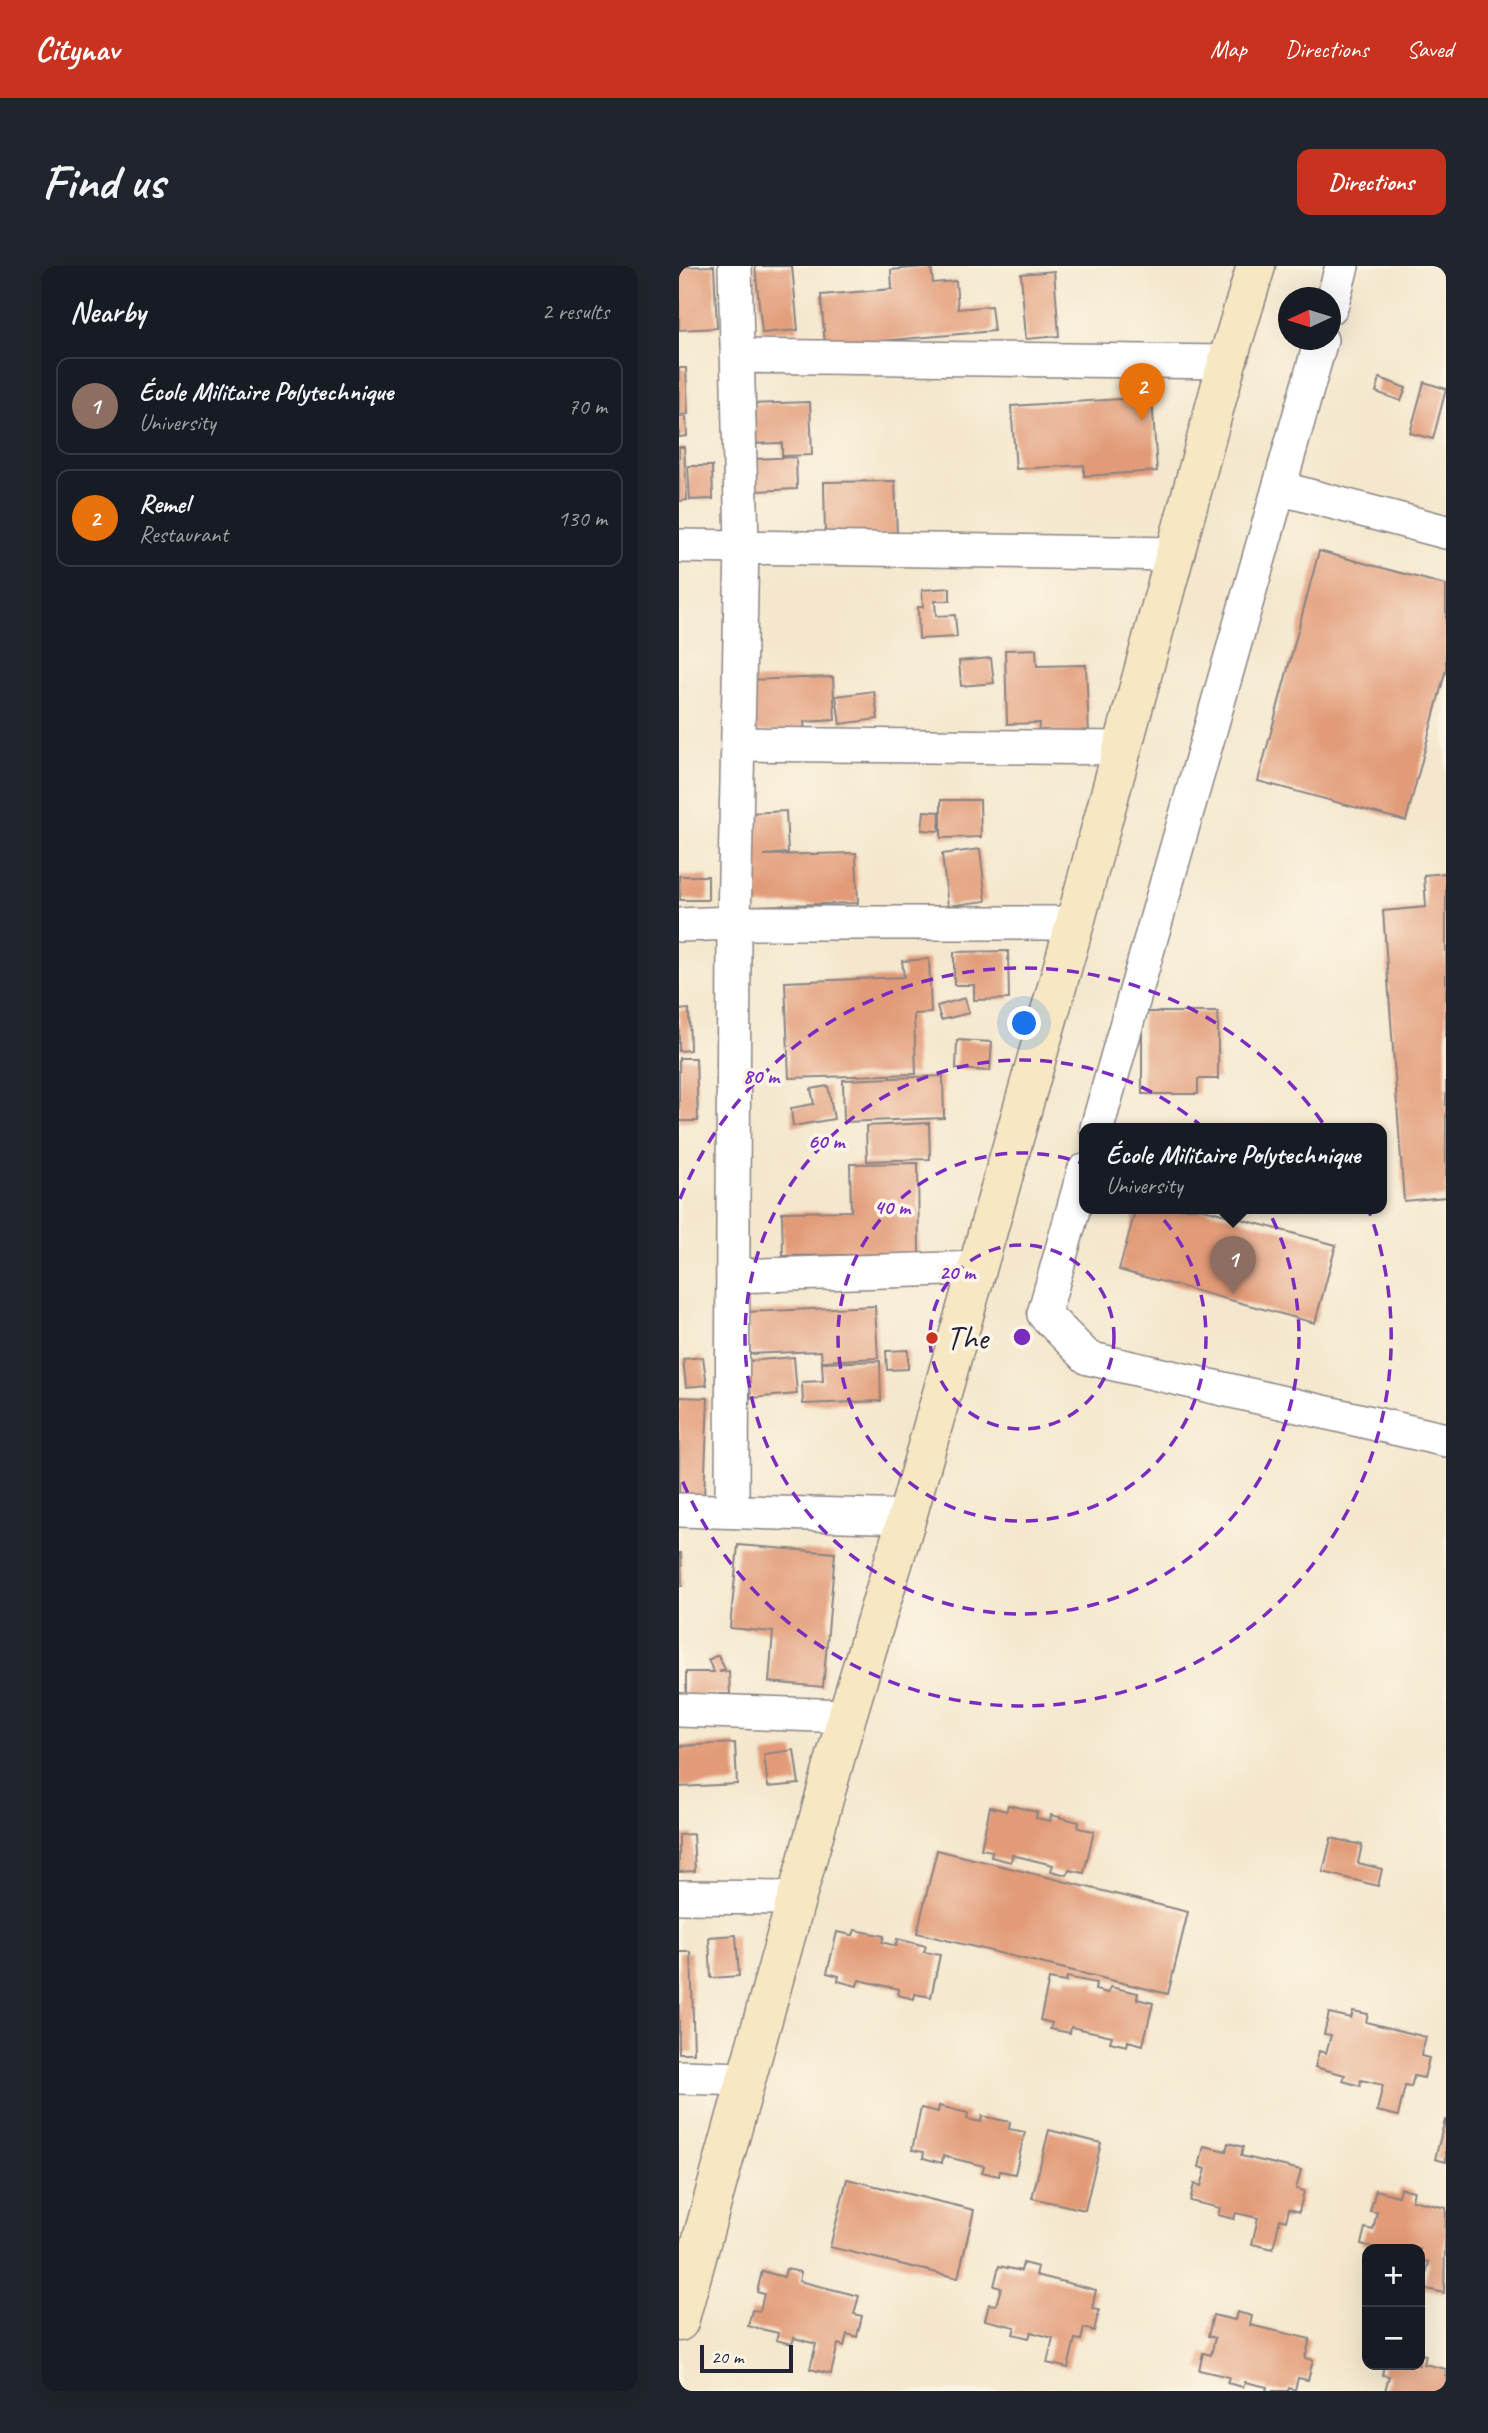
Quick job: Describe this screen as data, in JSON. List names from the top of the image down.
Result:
{
  "places": ["The"],
  "scale_bar": "20 m",
  "north": "left",
  "page": {
    "header": "Citynav",
    "nav": ["Map", "Directions", "Saved"],
    "buttons": "Directions",
    "title": "Find us",
    "heading": ["Nearby", "2 results"],
    "list": [
      {
        "mark": "1",
        "name": "École Militaire Polytechnique",
        "note": "University",
        "value": "70 m"
      },
      {
        "mark": "2",
        "name": "Remel",
        "note": "Restaurant",
        "value": "130 m"
      }
    ],
    "pins": ["2", "1"],
    "popup": ["École Militaire Polytechnique", "University"],
    "map_buttons": ["+", "−"],
    "scale": "20 m"
  },
  "rings": [
    "80 m",
    "60 m",
    "40 m",
    "20 m"
  ]
}
